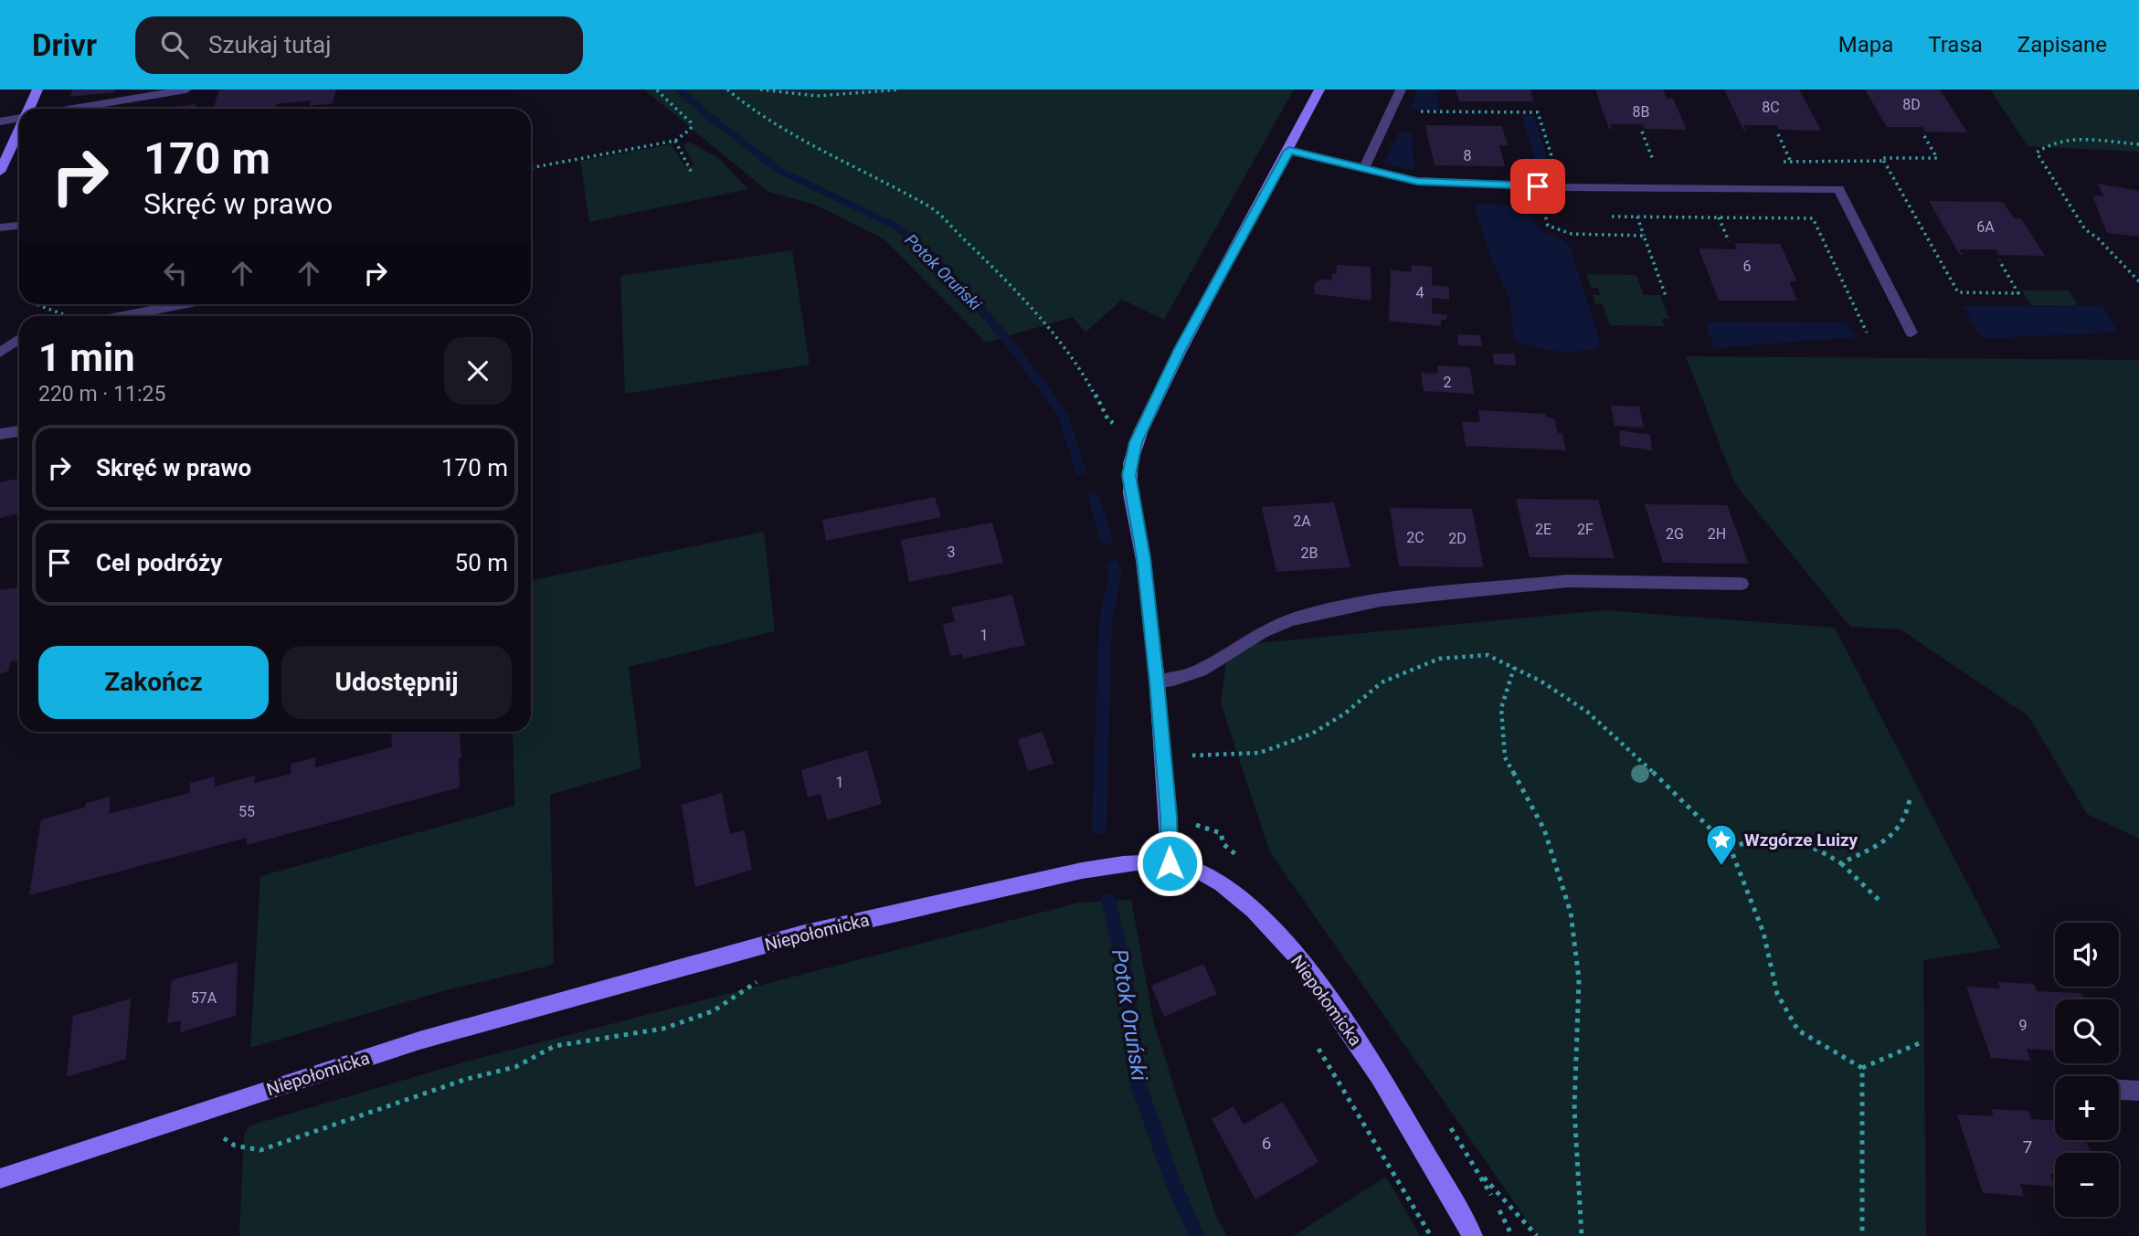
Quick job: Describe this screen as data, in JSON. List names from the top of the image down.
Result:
{
  "streets": {
    "main road": ["Niepołomicka"]
  },
  "water": ["Potok Oruński"],
  "places": {
    "place": ["Wzgórze Luizy"]
  },
  "house_numbers": [
    "8D",
    "8C",
    "8B",
    "8",
    "6A",
    "6",
    "4",
    "2",
    "2A",
    "2E",
    "2F",
    "2G",
    "2H",
    "2C",
    "2D",
    "3",
    "2B",
    "1",
    "1",
    "55",
    "57A",
    "9",
    "6",
    "7"
  ],
  "page": {
    "header": "Drivr",
    "search": "Szukaj tutaj",
    "nav": ["Mapa", "Trasa", "Zapisane"],
    "turn": ["170 m", "Skręć w prawo"],
    "heading": ["1 min", "220 m · 11:25"],
    "list": [
      {
        "name": "Skręć w prawo",
        "value": "170 m"
      },
      {
        "name": "Cel podróży",
        "value": "50 m"
      }
    ],
    "buttons": ["Zakończ", "Udostępnij"],
    "map_buttons": ["+", "−"]
  }
}
